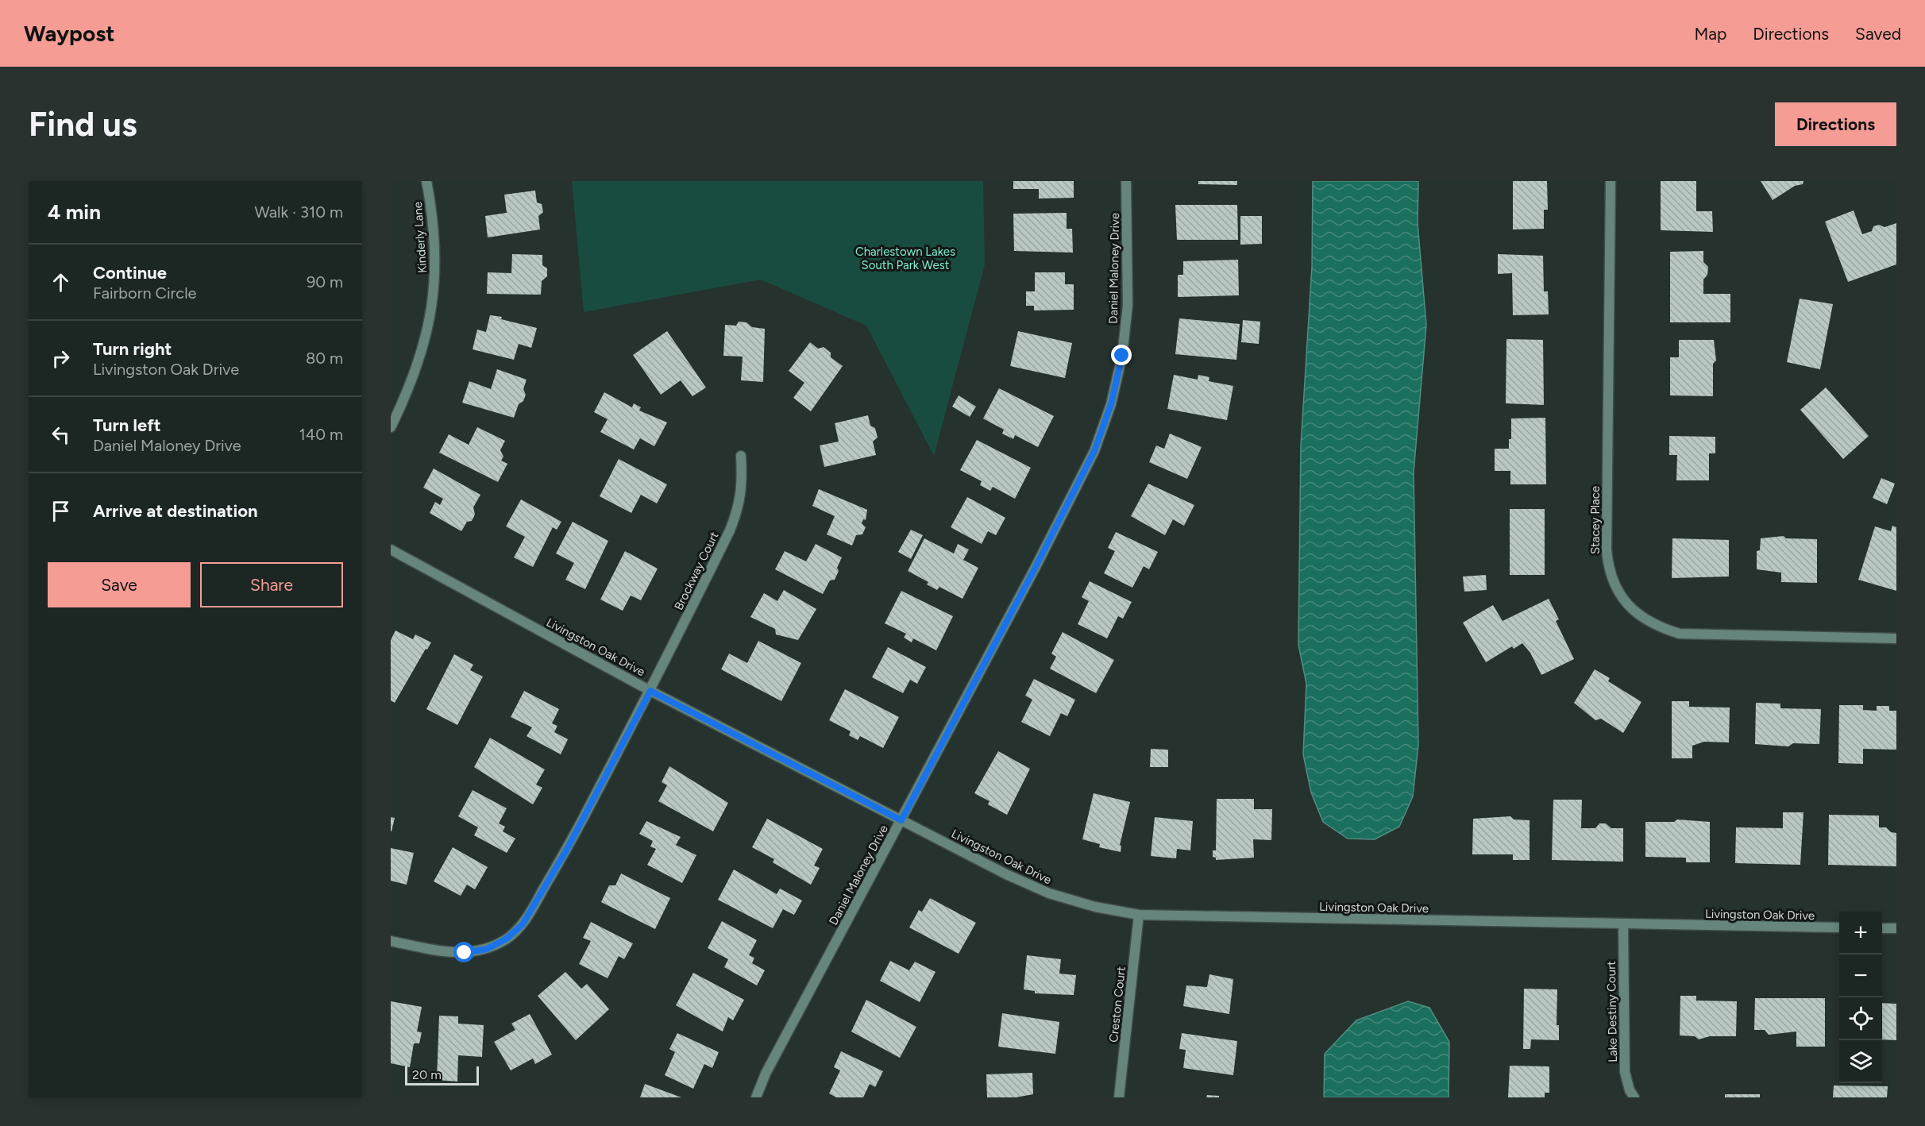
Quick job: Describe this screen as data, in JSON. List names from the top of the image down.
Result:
{
  "streets": {
    "street": [
      "Kinderly Lane",
      "Daniel Maloney Drive",
      "Stacey Place",
      "Brockway Court",
      "Livingston Oak Drive",
      "Creston Court",
      "Lake Destiny Court"
    ]
  },
  "crossings": [
    ["Daniel Maloney Drive", "Livingston Oak Drive"],
    ["Brockway Court", "Livingston Oak Drive"],
    ["Livingston Oak Drive", "Creston Court"],
    ["Livingston Oak Drive", "Lake Destiny Court"]
  ],
  "parks": ["Charlestown Lakes South Park West"],
  "scale_bar": "20 m",
  "page": {
    "header": "Waypost",
    "nav": ["Map", "Directions", "Saved"],
    "buttons": [
      "Directions",
      ["Save", "Share"]
    ],
    "title": "Find us",
    "heading": ["4 min", "Walk · 310 m"],
    "list": [
      ["Continue", "Fairborn Circle", "90 m"],
      ["Turn right", "Livingston Oak Drive", "80 m"],
      ["Turn left", "Daniel Maloney Drive", "140 m"],
      "Arrive at destination"
    ],
    "map_buttons": ["+", "−"],
    "scale": "20 m"
  }
}
